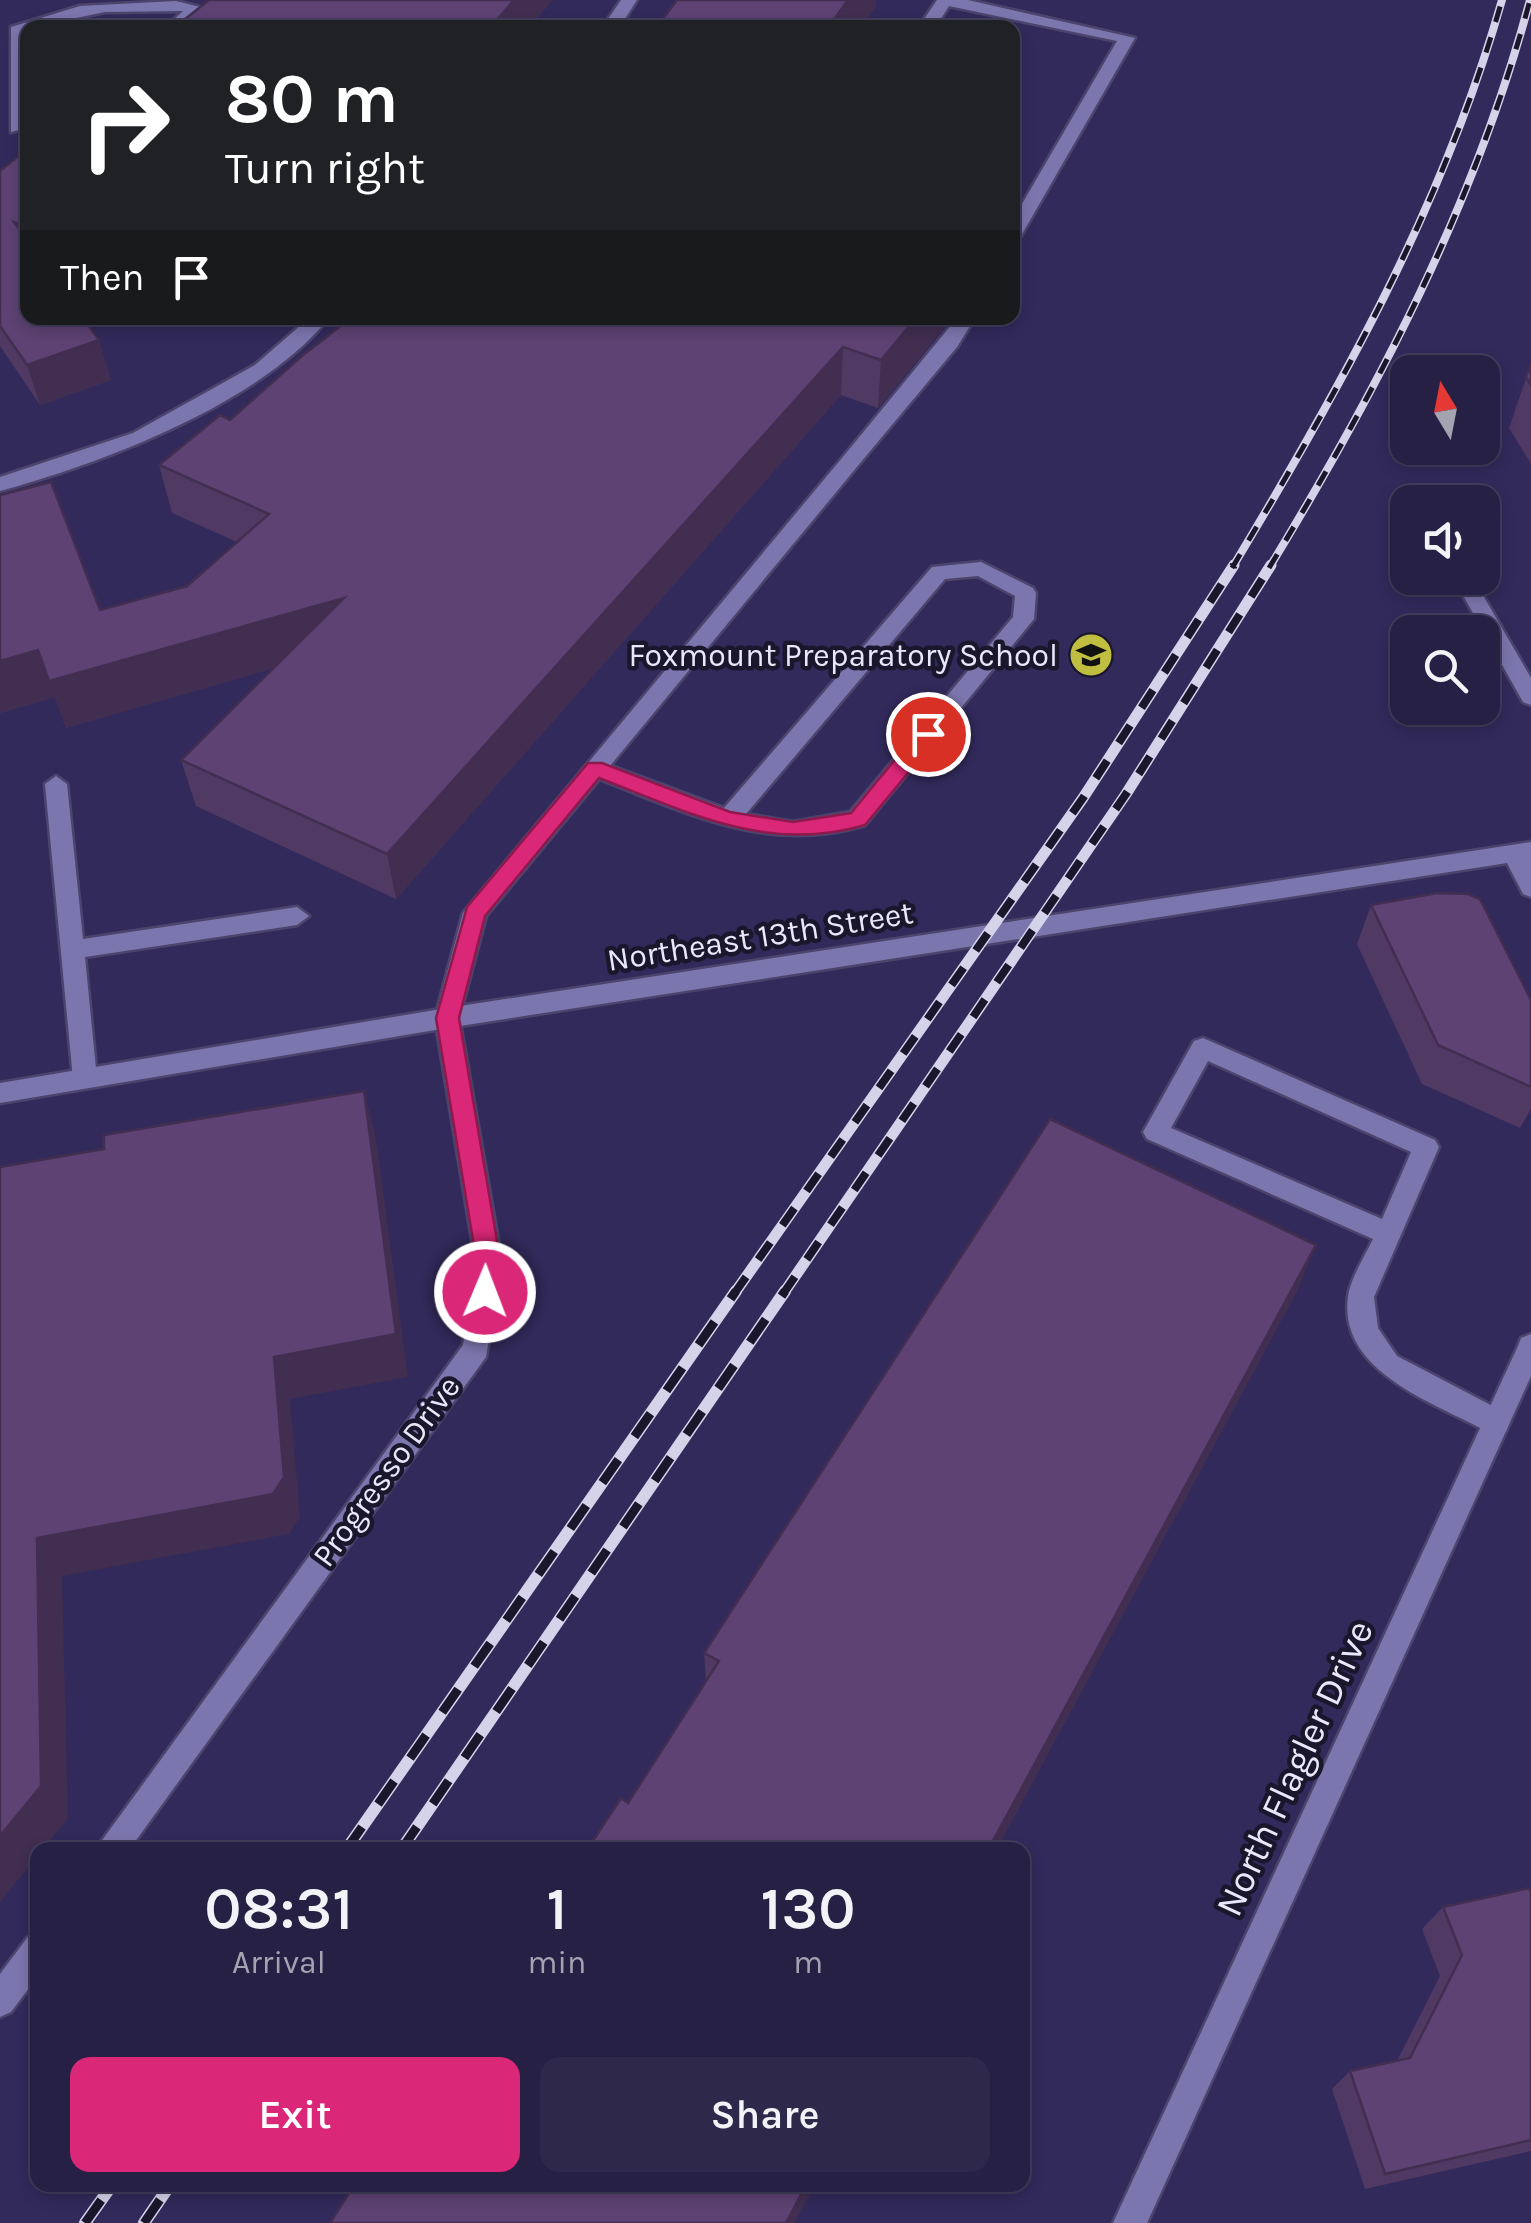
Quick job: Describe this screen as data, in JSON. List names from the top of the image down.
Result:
{
  "streets": {
    "street": ["Northeast 13th Street", "Progresso Drive", "North Flagler Drive"]
  },
  "crossings": [
    ["Northeast 13th Street", "Progresso Drive"]
  ],
  "places": {
    "school or university": ["Foxmount Preparatory School"]
  },
  "north": "top",
  "page": {
    "turn": ["80 m", "Turn right"],
    "then": "Then",
    "eta": [
      "08:31",
      "Arrival",
      "1",
      "min",
      "130",
      "m"
    ],
    "buttons": ["Exit", "Share"]
  }
}
